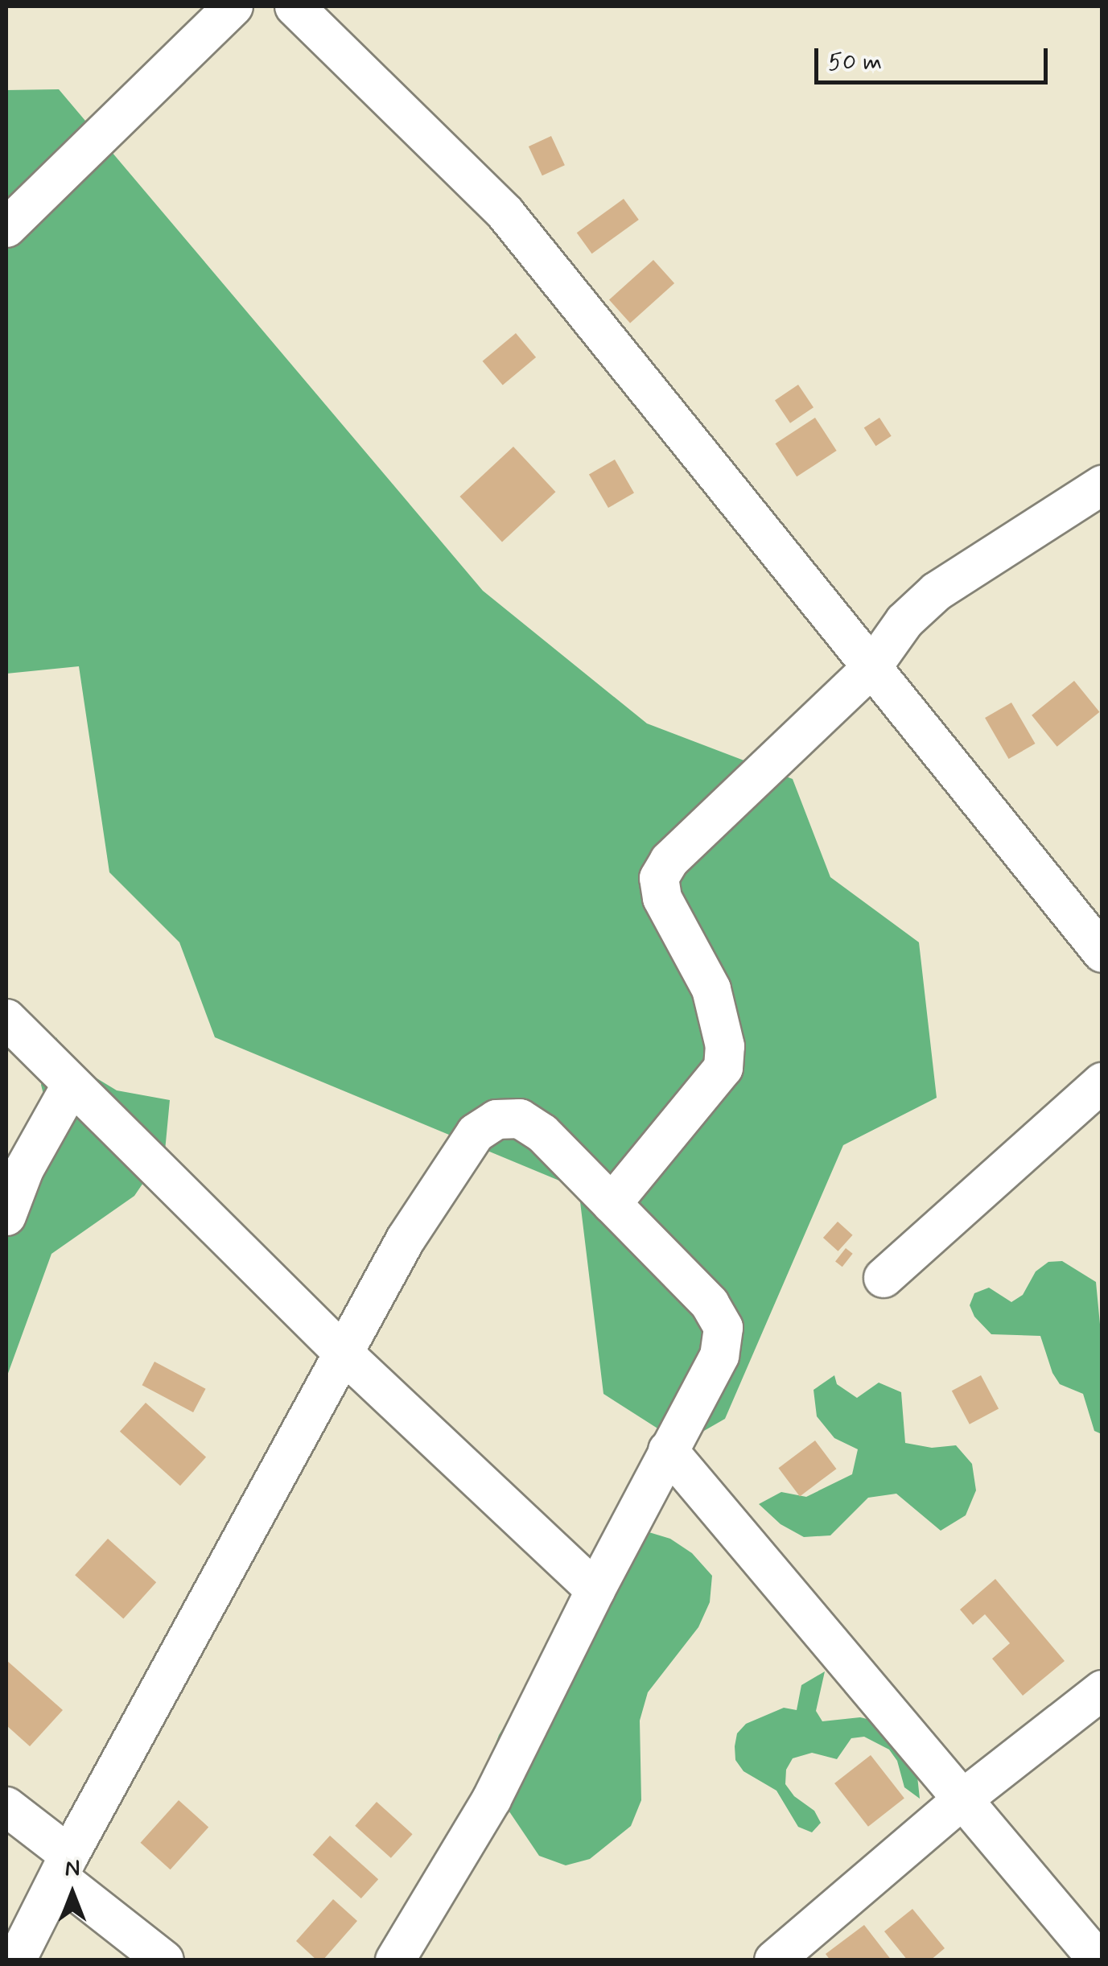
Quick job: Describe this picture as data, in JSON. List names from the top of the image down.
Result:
{
  "scale_bar": "50 m",
  "north": "top"
}
